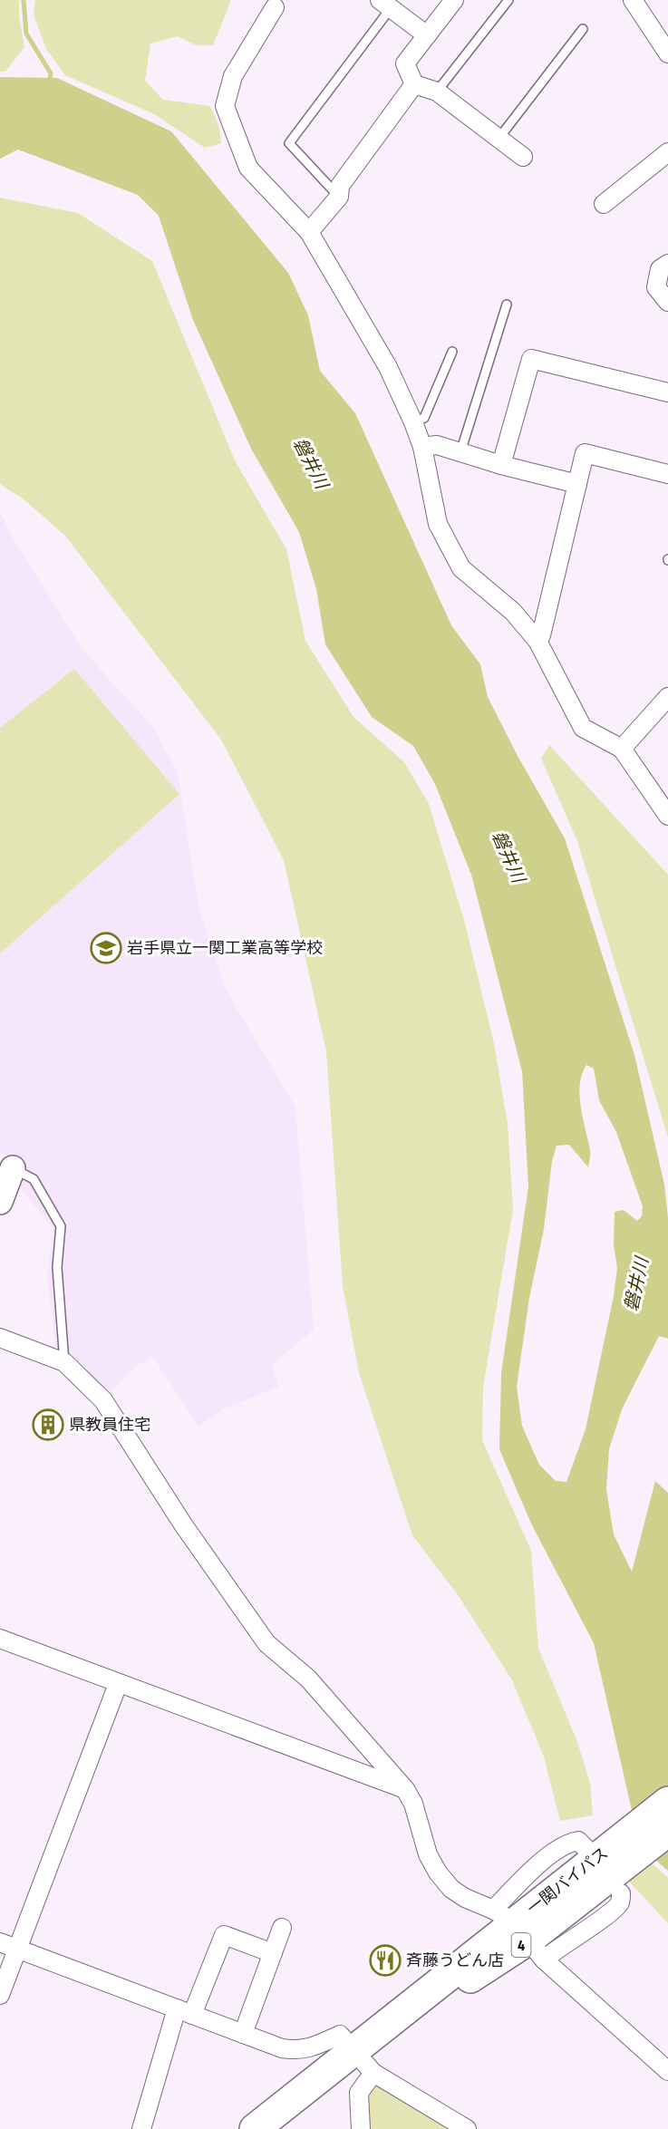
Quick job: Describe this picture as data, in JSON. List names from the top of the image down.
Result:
{
  "streets": {
    "highway": ["一関バイパス", "4"]
  },
  "water": ["磐井川"],
  "places": {
    "school or university": ["岩手県立一関工業高等学校"],
    "building": ["県教員住宅"],
    "restaurant": ["斉藤うどん店"]
  }
}
